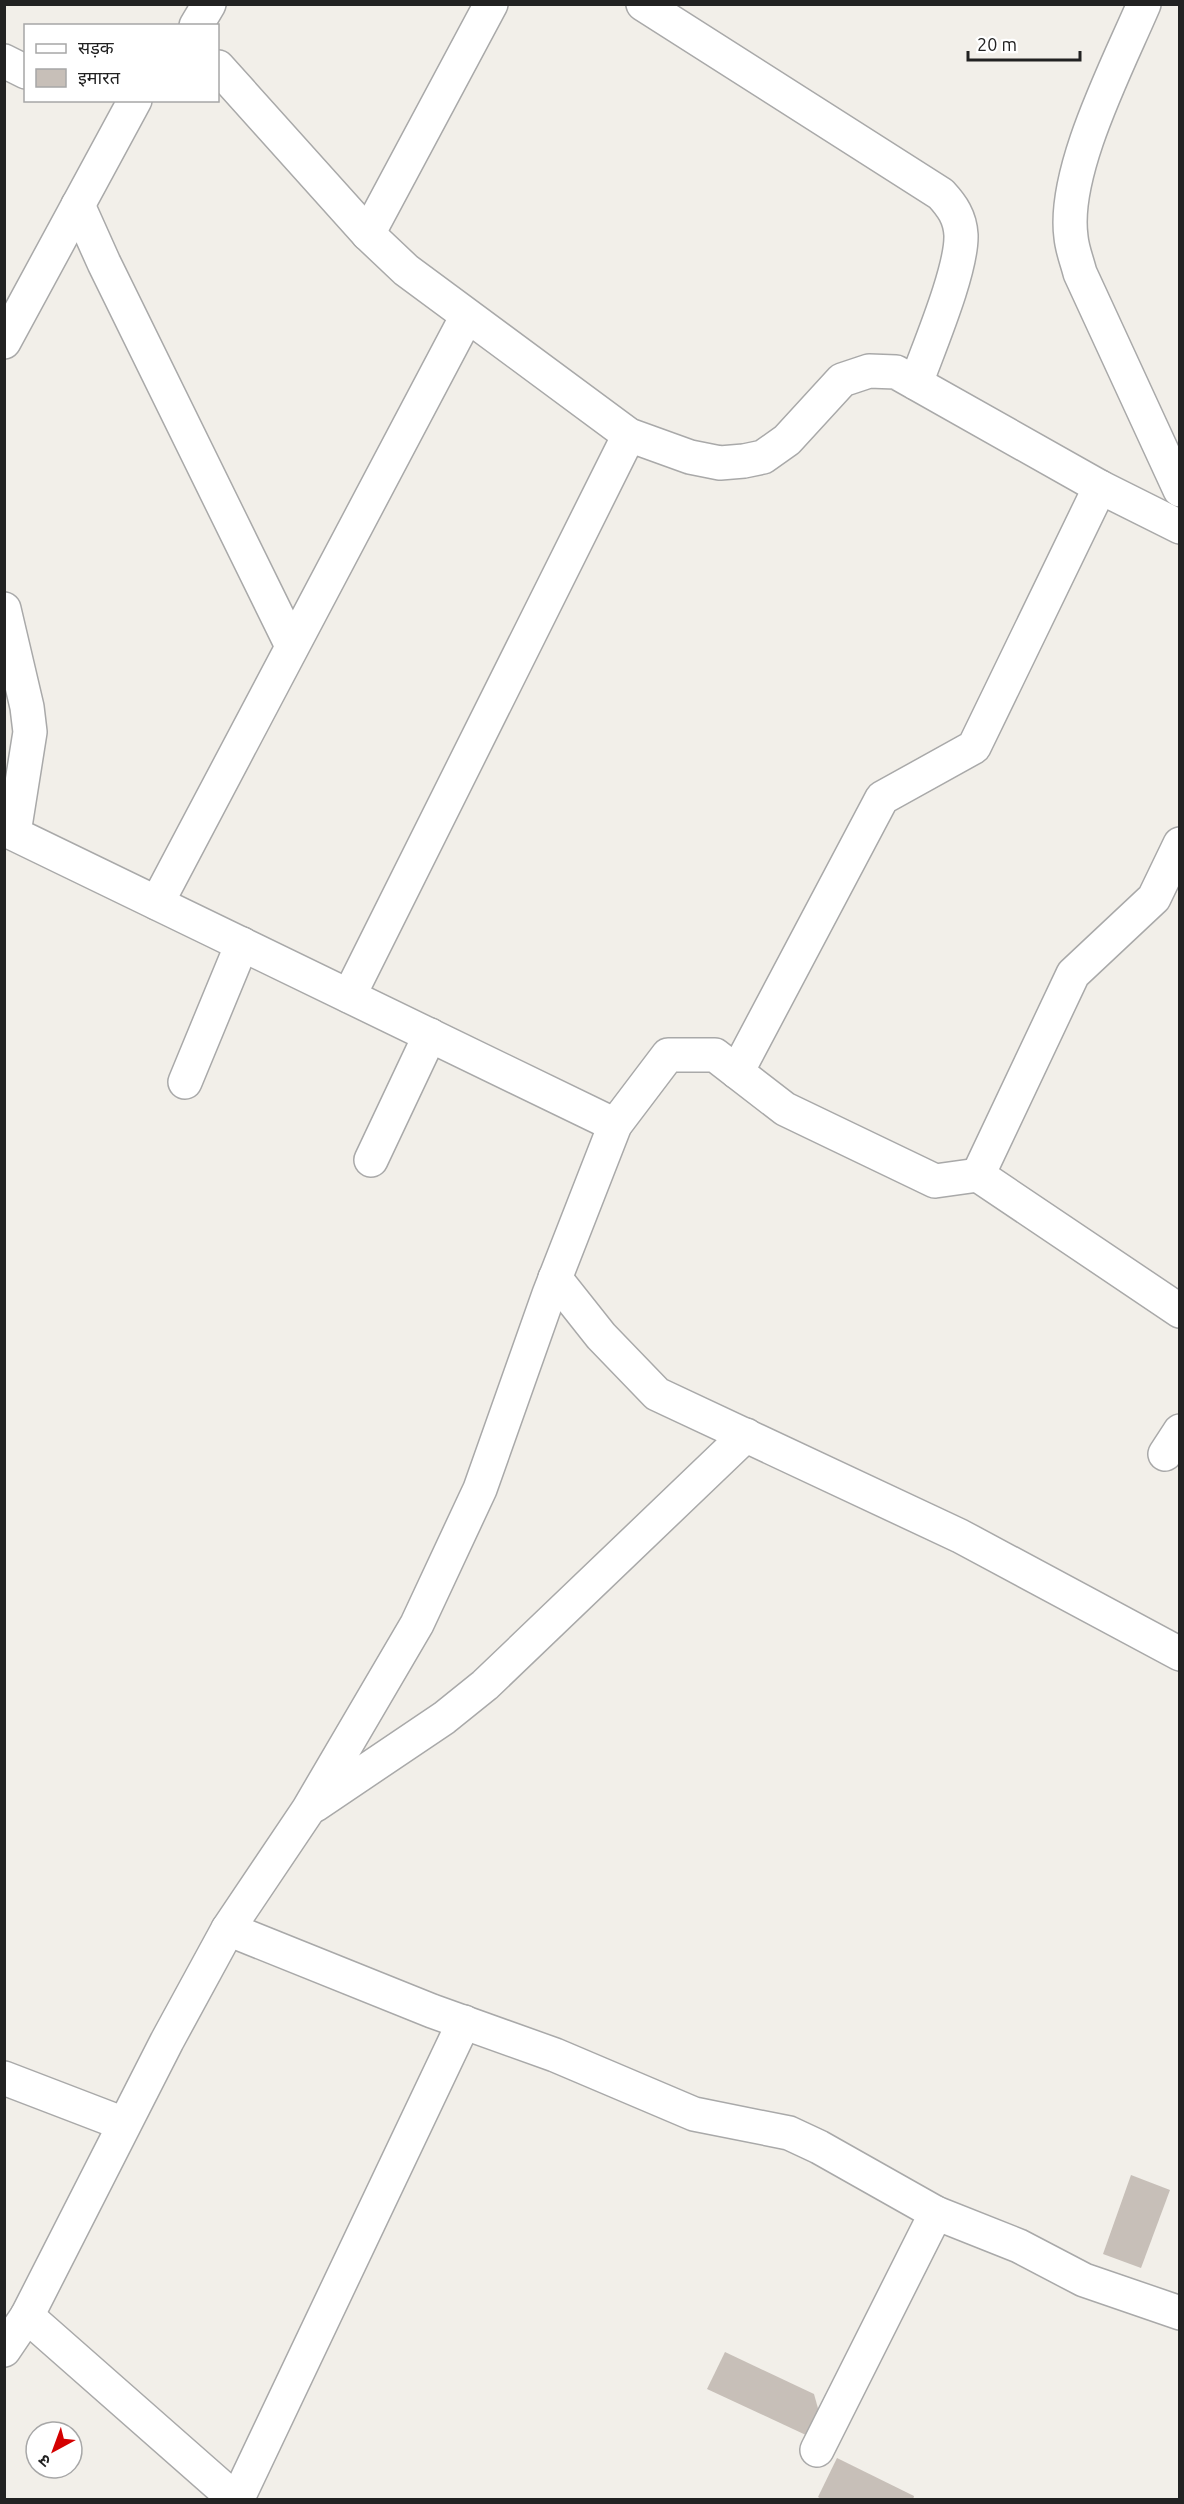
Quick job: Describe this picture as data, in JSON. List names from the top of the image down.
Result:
{
  "legend": ["सड़क", "इमारत"],
  "scale_bar": "20 m",
  "north": "bottom left"
}
